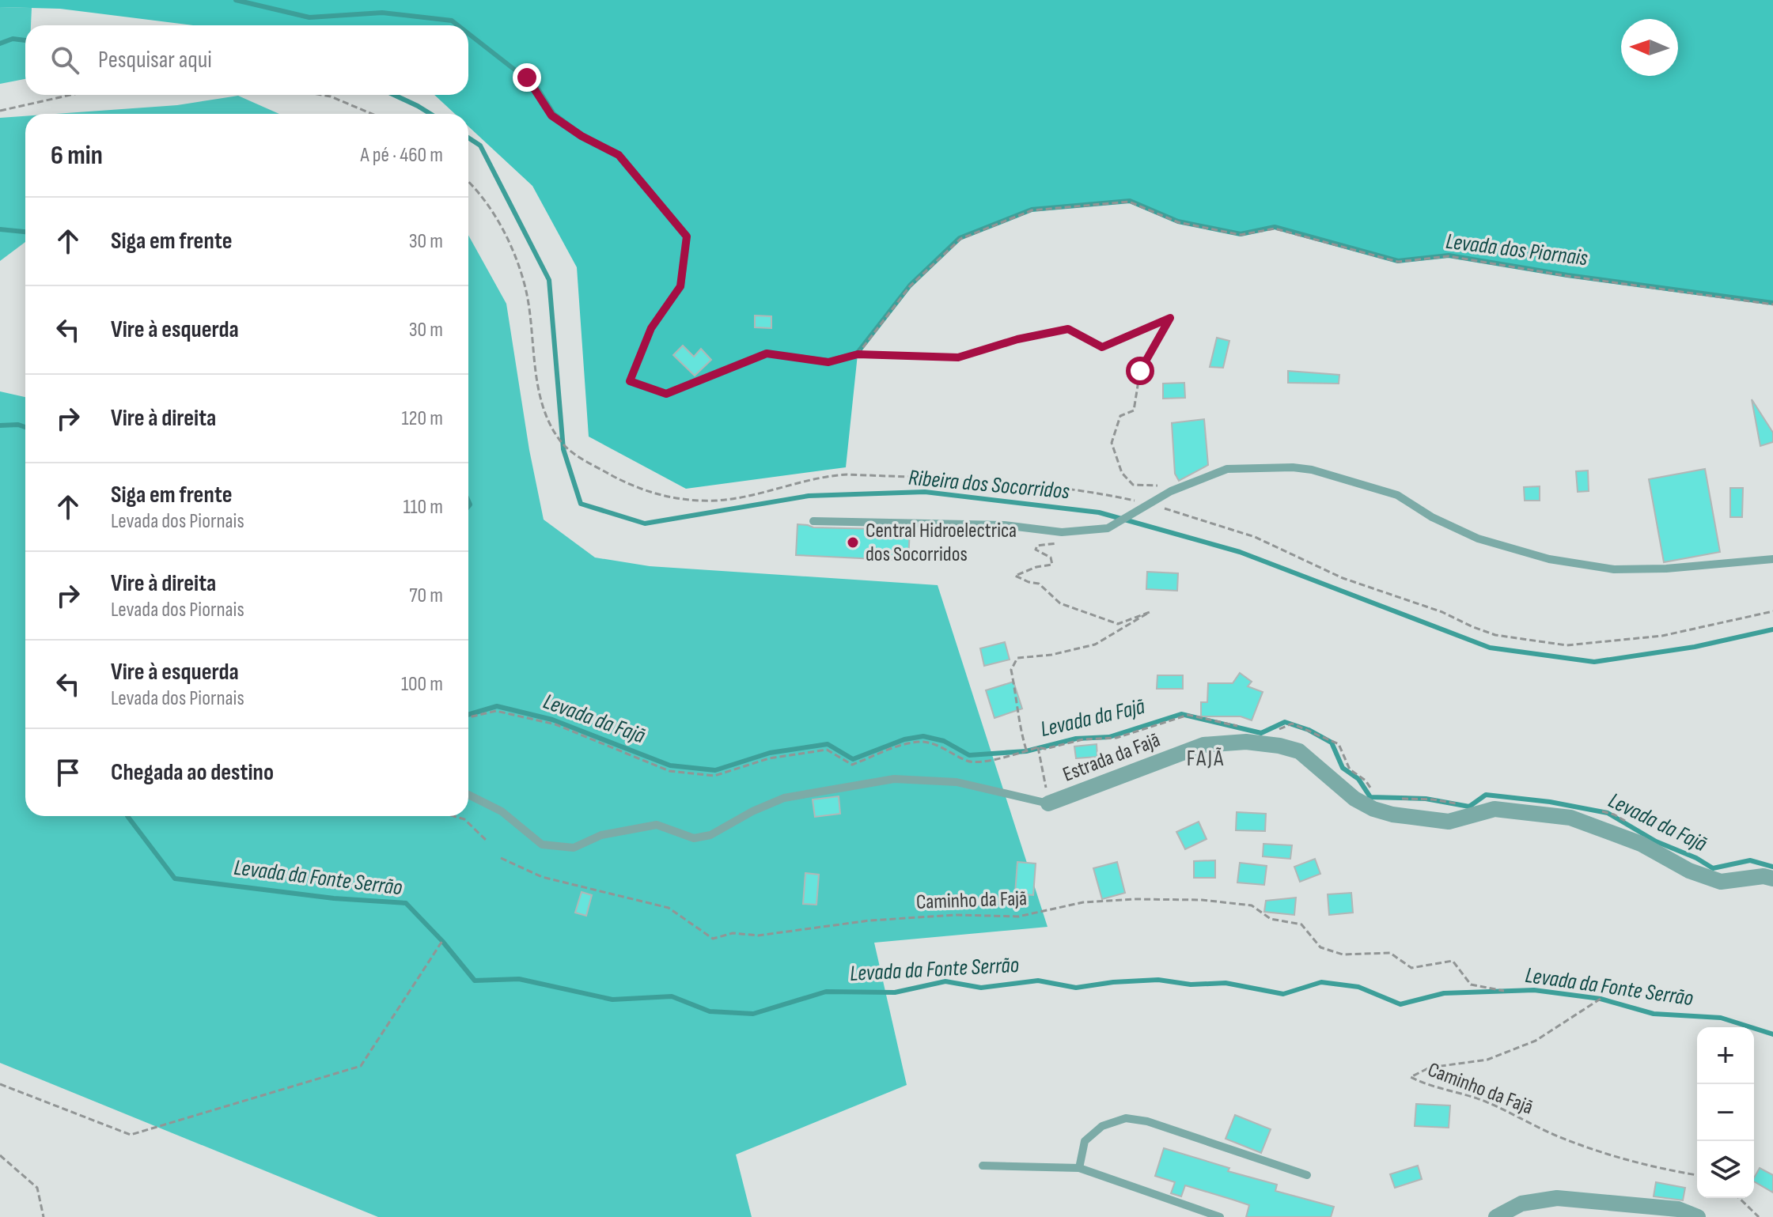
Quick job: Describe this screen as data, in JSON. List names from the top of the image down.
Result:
{
  "streets": {
    "street": ["Estrada da Fajã"],
    "path": ["Caminho da Fajã"]
  },
  "districts": ["FAJÃ"],
  "water": [
    "Levada dos Piornais",
    "Ribeira dos Socorridos",
    "Levada da Fajã",
    "Levada da Fonte Serrão"
  ],
  "places": ["Central Hidroelectrica dos Socorridos"],
  "north": "left",
  "page": {
    "search": "Pesquisar aqui",
    "heading": ["6 min", "A pé · 460 m"],
    "list": [
      ["Siga em frente", "30 m"],
      ["Vire à esquerda", "30 m"],
      ["Vire à direita", "120 m"],
      ["Siga em frente", "Levada dos Piornais", "110 m"],
      ["Vire à direita", "Levada dos Piornais", "70 m"],
      ["Vire à esquerda", "Levada dos Piornais", "100 m"],
      "Chegada ao destino"
    ],
    "map_buttons": ["+", "−"]
  }
}
